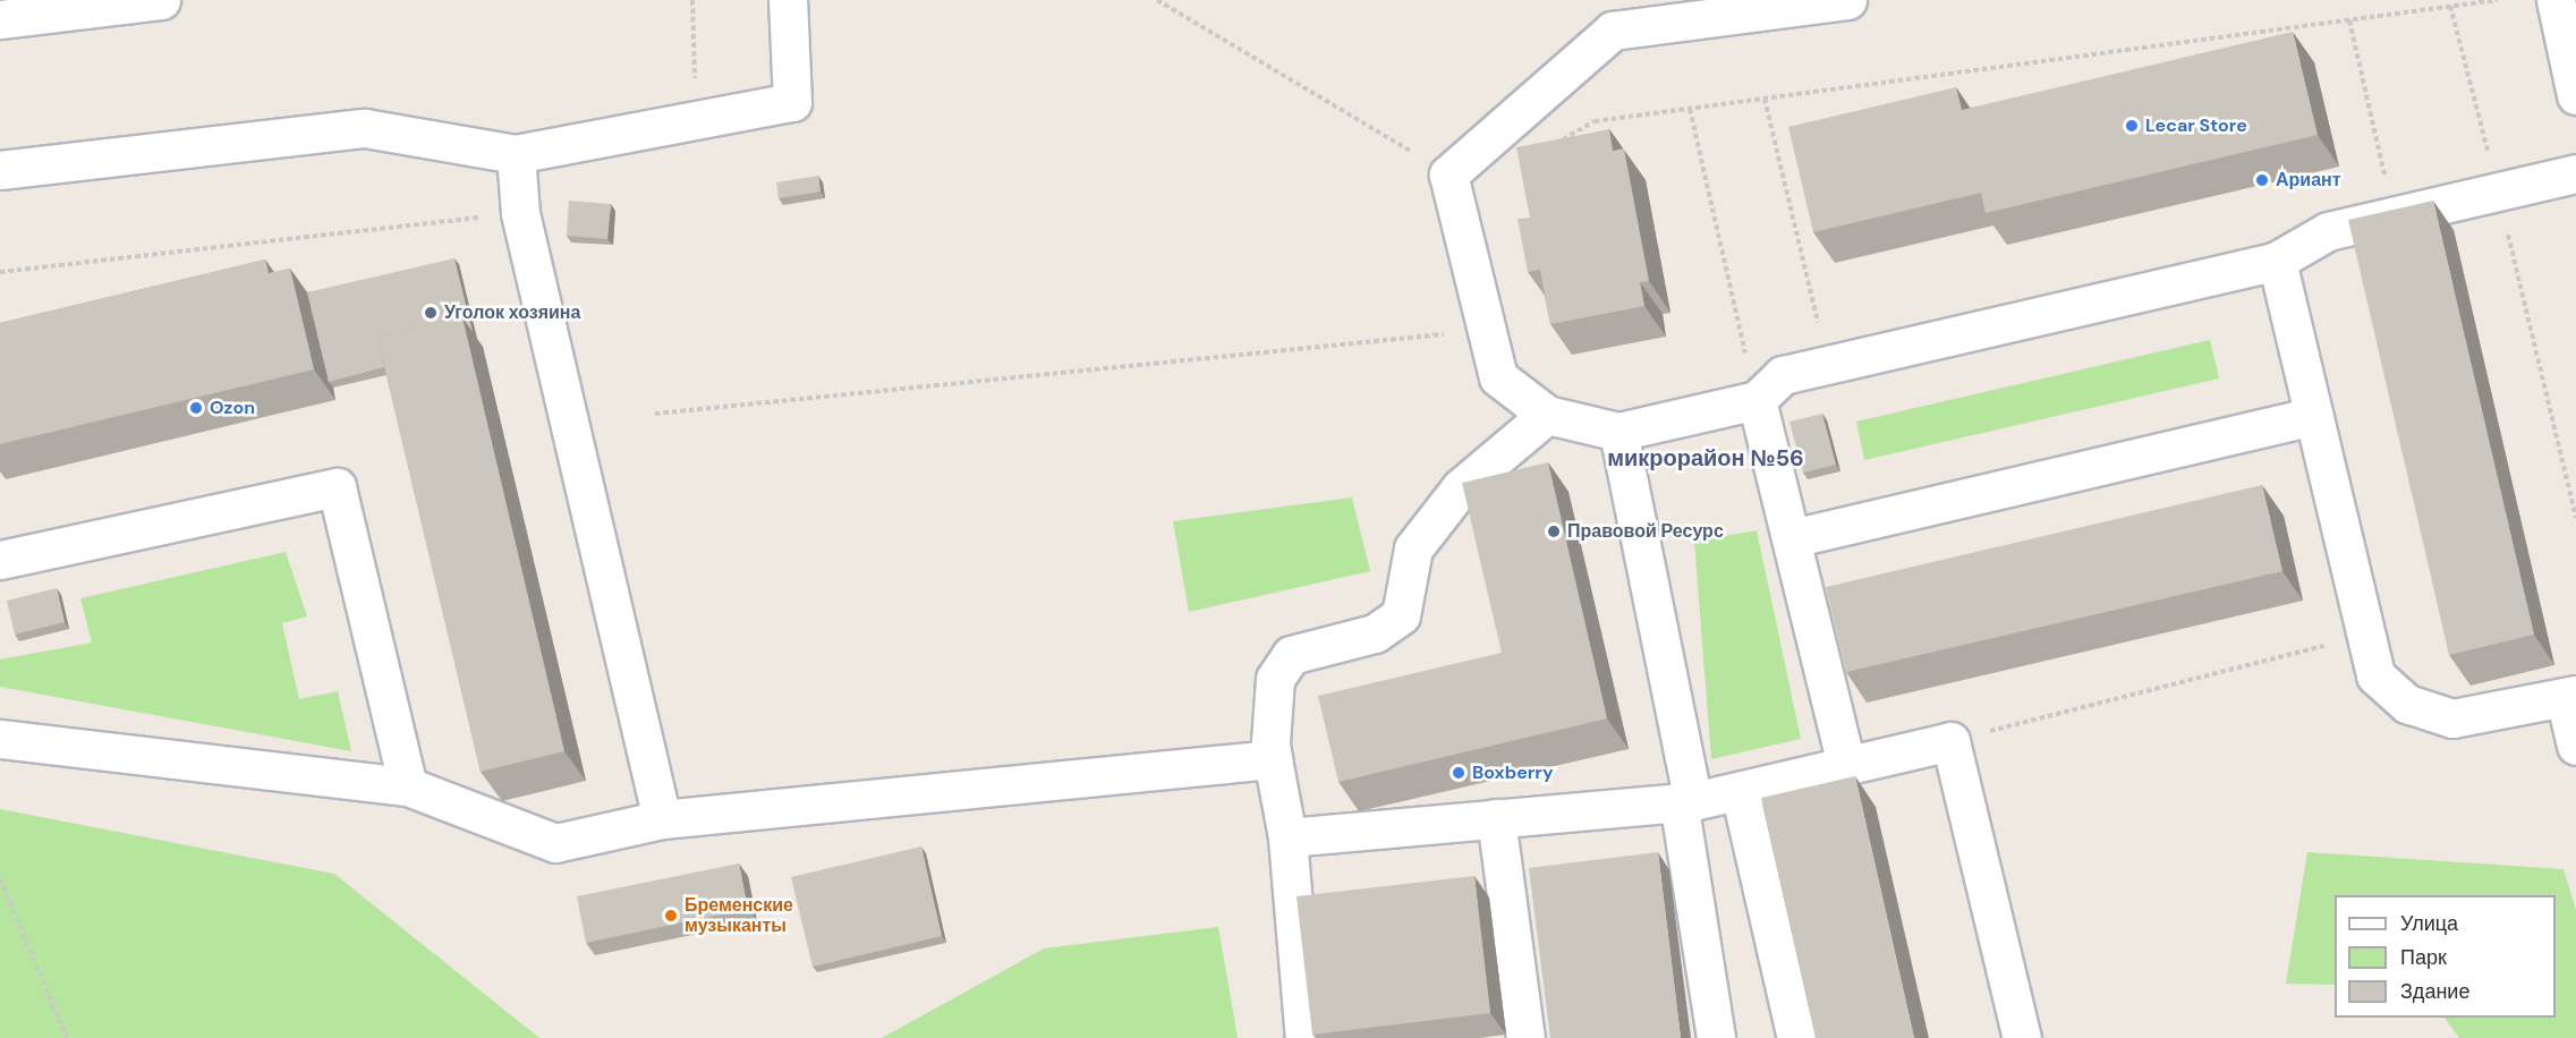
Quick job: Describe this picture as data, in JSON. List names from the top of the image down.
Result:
{
  "districts": ["микрорайон №56"],
  "places": [
    "Lecar Store",
    "Ариант",
    "Уголок хозяина",
    "Ozon",
    "Правовой Ресурс",
    "Boxberry",
    "Бременские музыканты"
  ],
  "legend": ["Улица", "Парк", "Здание"]
}
